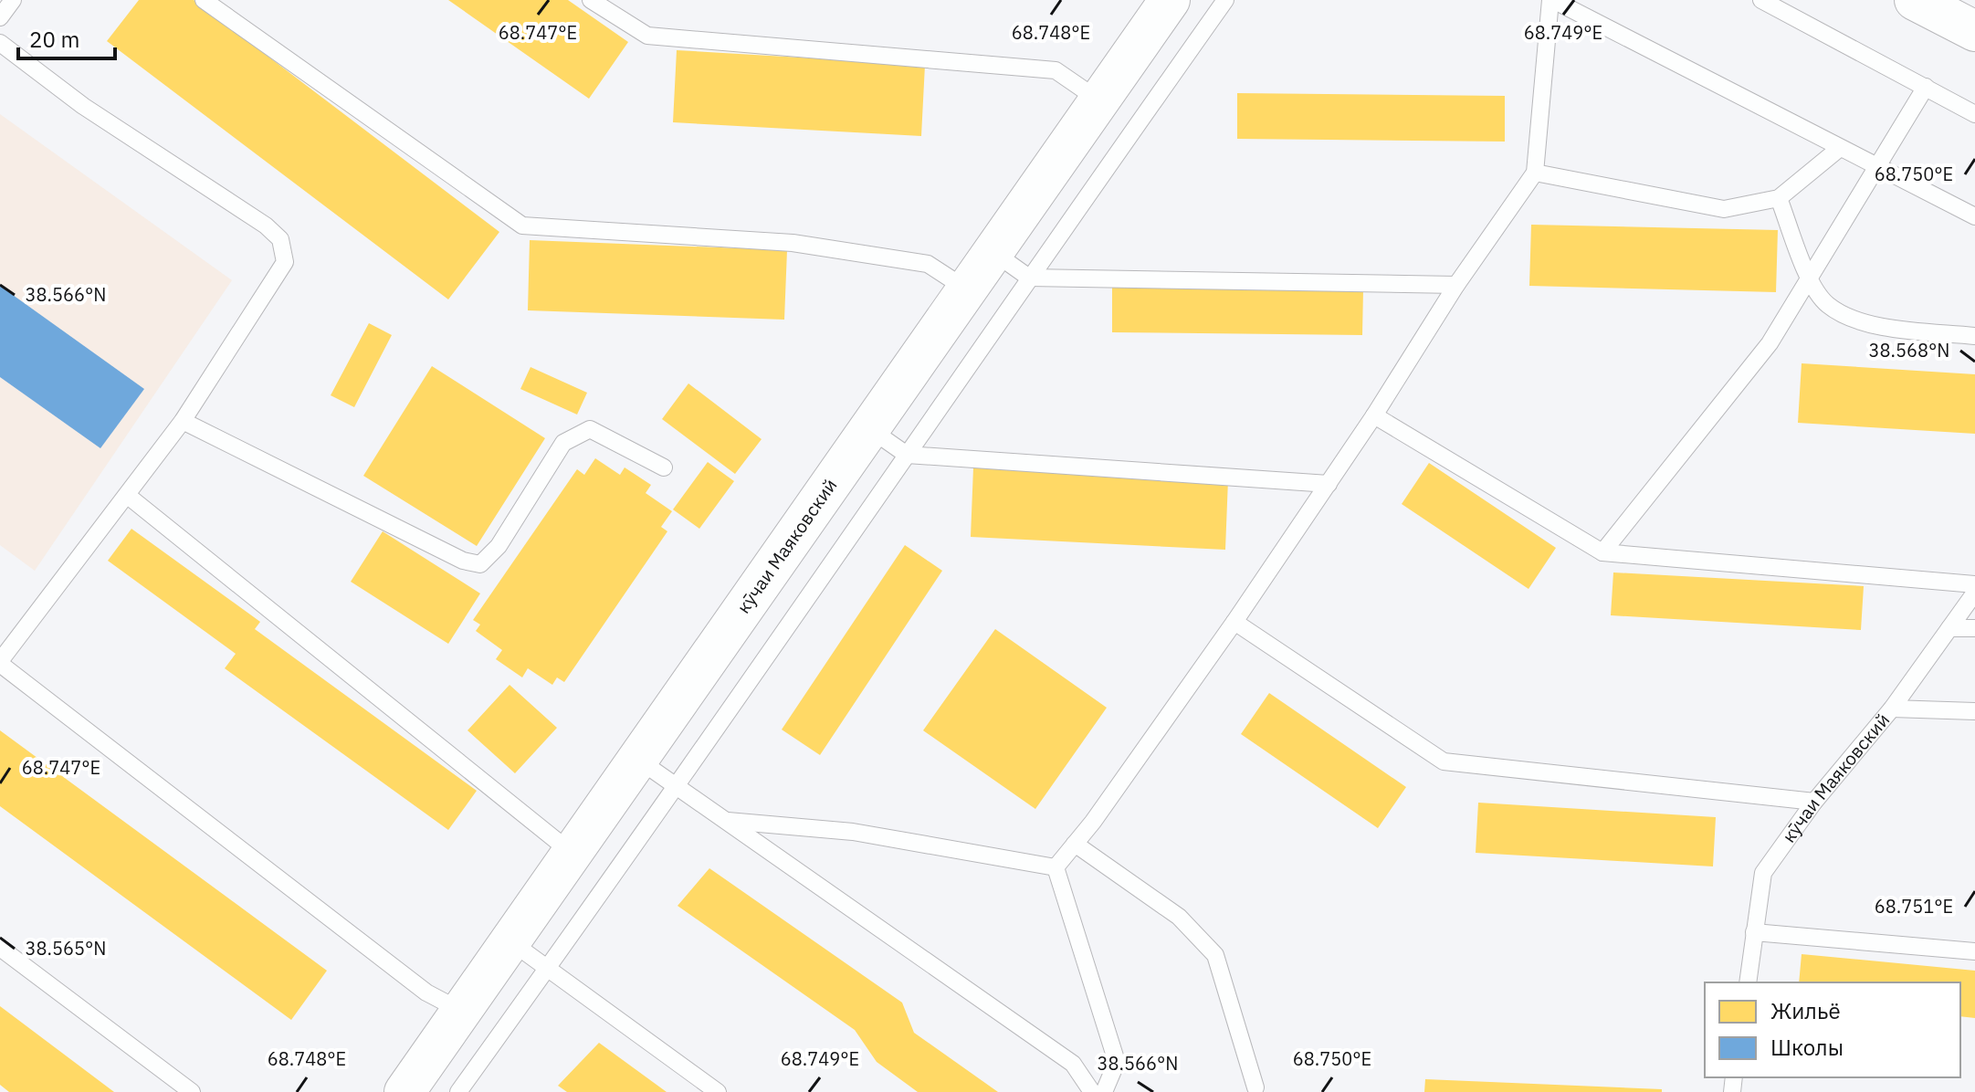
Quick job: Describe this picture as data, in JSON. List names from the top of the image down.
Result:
{
  "streets": {
    "street": ["кӯчаи Маяковский"]
  },
  "legend": ["Жильё", "Школы"],
  "scale_bar": "20 m",
  "coordinates": [
    "68.747°E",
    "68.748°E",
    "68.749°E",
    "68.750°E",
    "38.566°N",
    "38.568°N",
    "68.751°E",
    "38.565°N"
  ]
}
